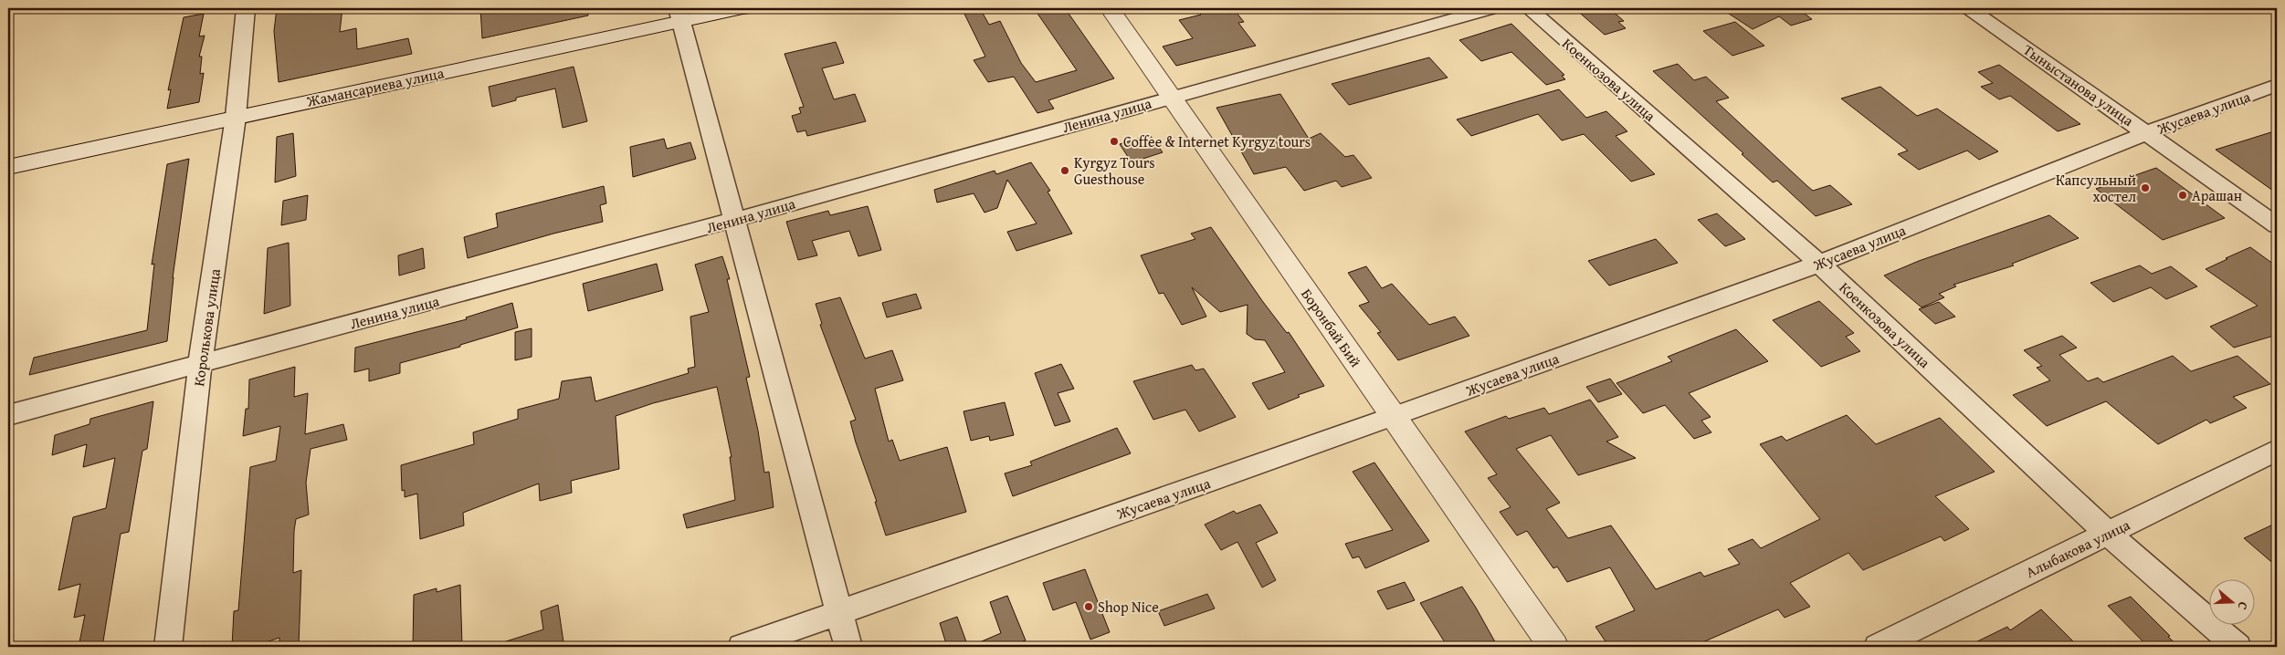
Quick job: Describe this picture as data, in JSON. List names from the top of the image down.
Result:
{
  "streets": {
    "street": [
      "Коенкозова улица",
      "Тыныстанова улица",
      "Жамансариева улица",
      "Жусаева улица",
      "Ленина улица",
      "Королькова улица",
      "Боронбай Бий",
      "Алыбакова улица"
    ]
  },
  "crossings": [
    ["Коенкозова улица", "Жусаева улица"],
    ["Коенкозова улица", "Алыбакова улица"],
    ["Тыныстанова улица", "Жусаева улица"],
    ["Жамансариева улица", "Королькова улица"],
    ["Жусаева улица", "Боронбай Бий"],
    ["Ленина улица", "Королькова улица"],
    ["Ленина улица", "Боронбай Бий"]
  ],
  "places": [
    "Coffee & Internet Kyrgyz tours",
    "Kyrgyz Tours Guesthouse",
    "Капсульный хостел",
    "Арашан",
    "Shop Nice"
  ],
  "north": "right"
}
